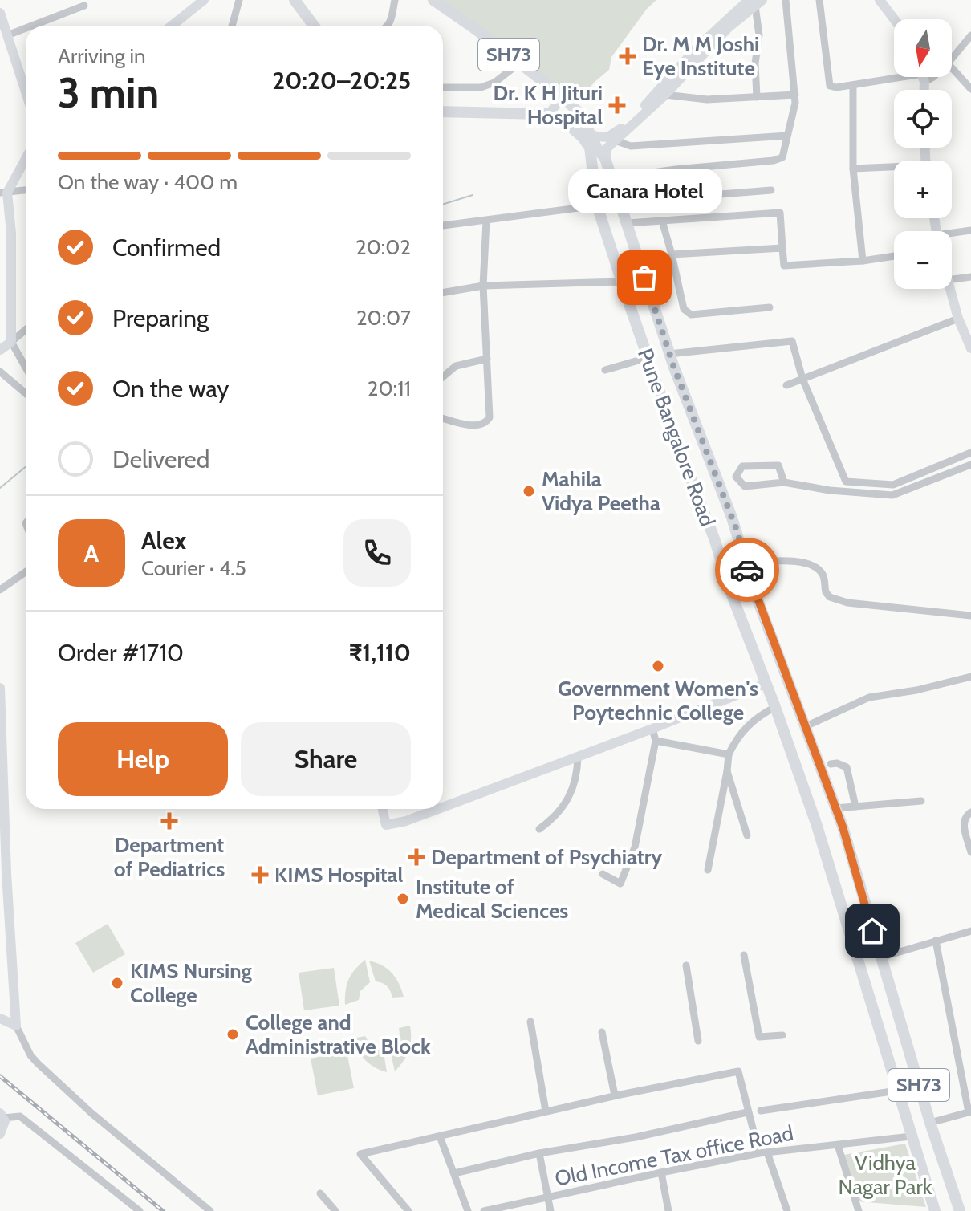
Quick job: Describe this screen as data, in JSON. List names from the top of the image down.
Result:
{
  "streets": {
    "main road": ["SH73", "Pune Bangalore Road"],
    "street": ["Old Income Tax office Road"]
  },
  "crossings": [
    ["SH73", "Pune Bangalore Road"],
    ["Pune Bangalore Road", "Old Income Tax office Road"]
  ],
  "parks": ["Vidhya Nagar Park"],
  "places": {
    "health": [
      "Dr. M M Joshi Eye Institute",
      "Dr. K H Jituri Hospital",
      "Department of Pediatrics",
      "Department of Psychiatry",
      "KIMS Hospital"
    ],
    "other": [
      "Canara Hotel",
      "Mahila Vidya Peetha",
      "Government Women's Poytechnic College",
      "Institute of Medical Sciences",
      "KIMS Nursing College",
      "College and Administrative Block"
    ]
  },
  "north": "bottom",
  "page": {
    "map_buttons": ["+", "−"],
    "heading": ["3 min", "Arriving in", "20:20–20:25"],
    "panel": [
      "Alex",
      "Courier · 4.5",
      "Order #1710",
      "₹1,110"
    ],
    "bar": "On the way · 400 m",
    "bubble": "Canara Hotel",
    "list": [
      ["Confirmed", "20:02"],
      ["Preparing", "20:07"],
      ["On the way", "20:11"],
      "Delivered"
    ],
    "round": "A",
    "buttons": ["Help", "Share"]
  }
}
